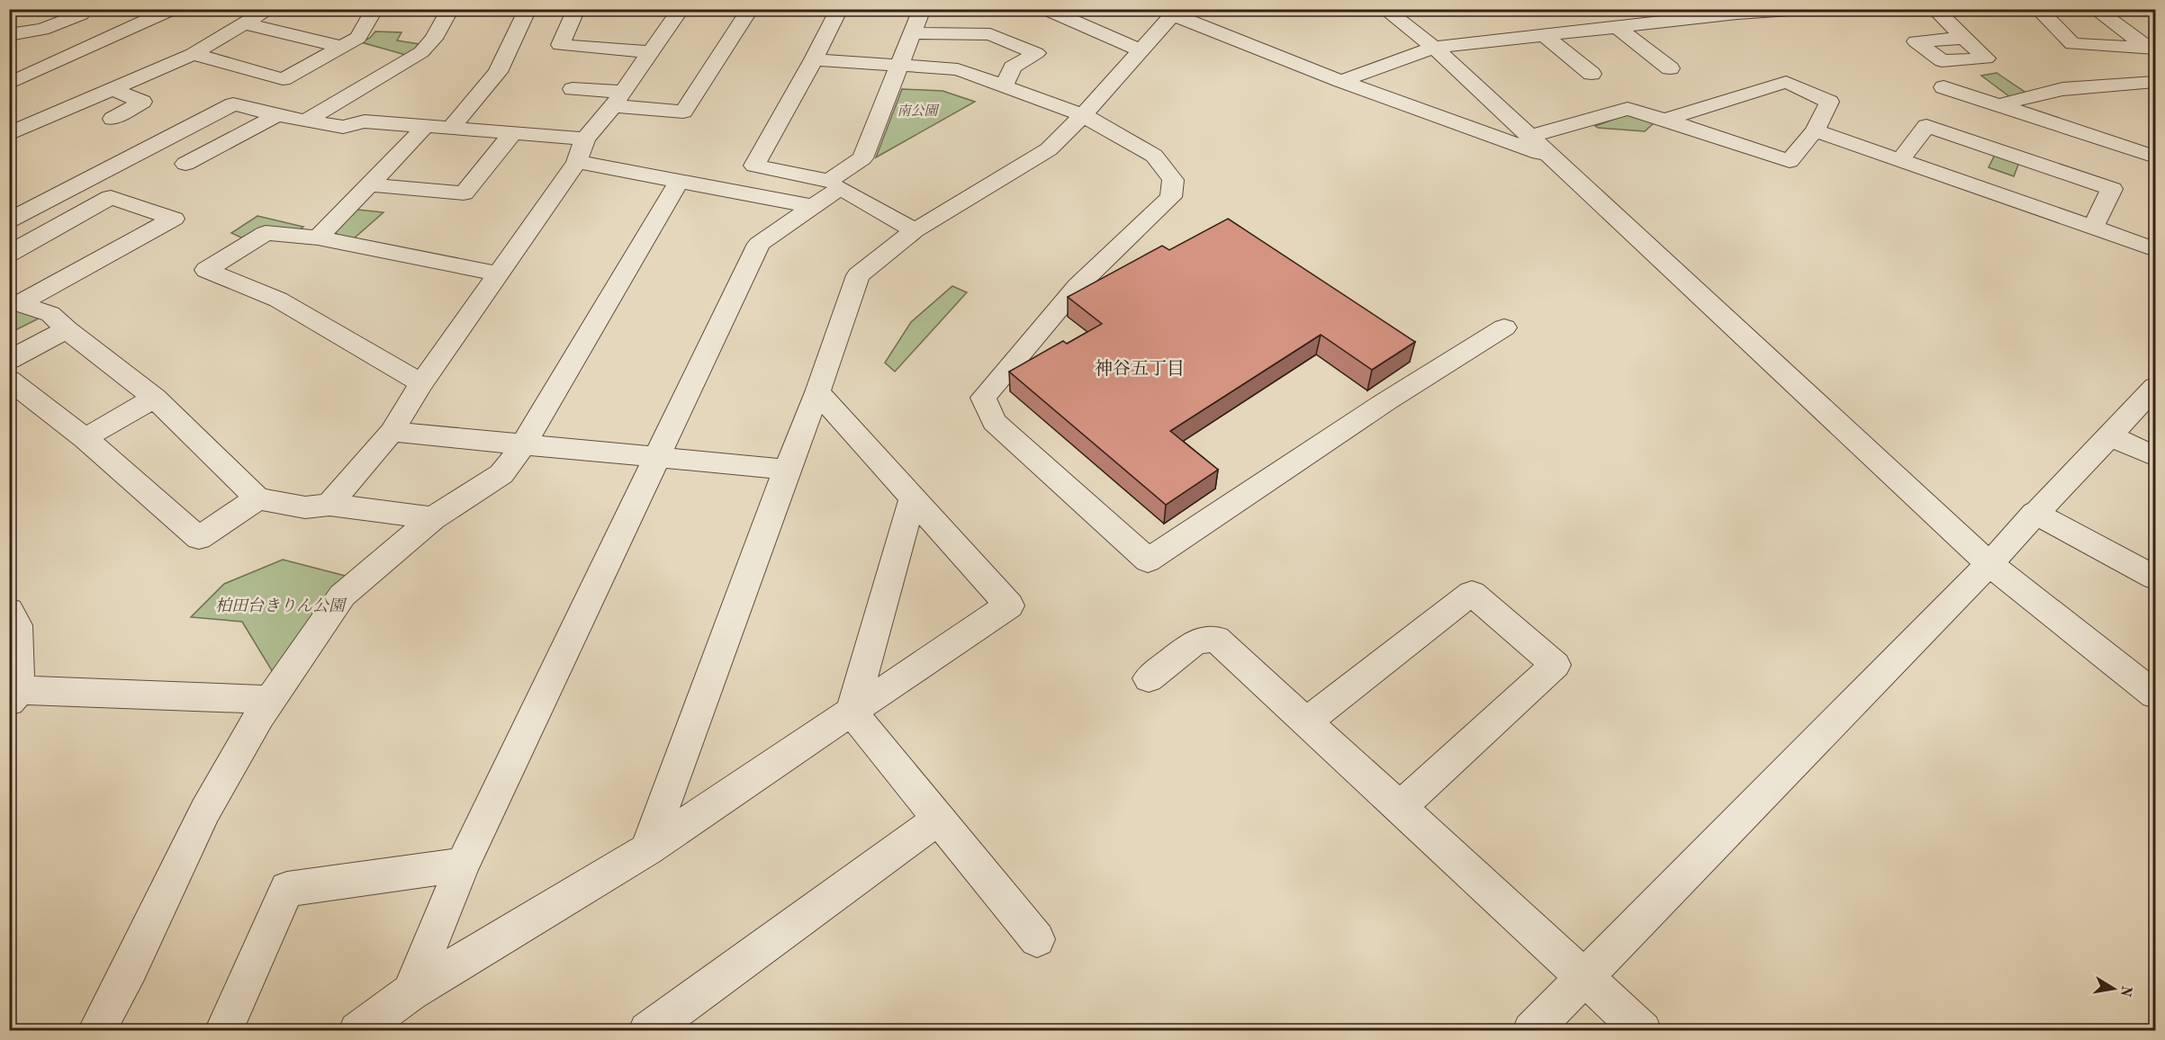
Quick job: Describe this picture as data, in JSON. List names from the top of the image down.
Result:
{
  "districts": ["神谷五丁目"],
  "parks": ["南公園", "柏田台きりん公園"],
  "north": "right"
}
